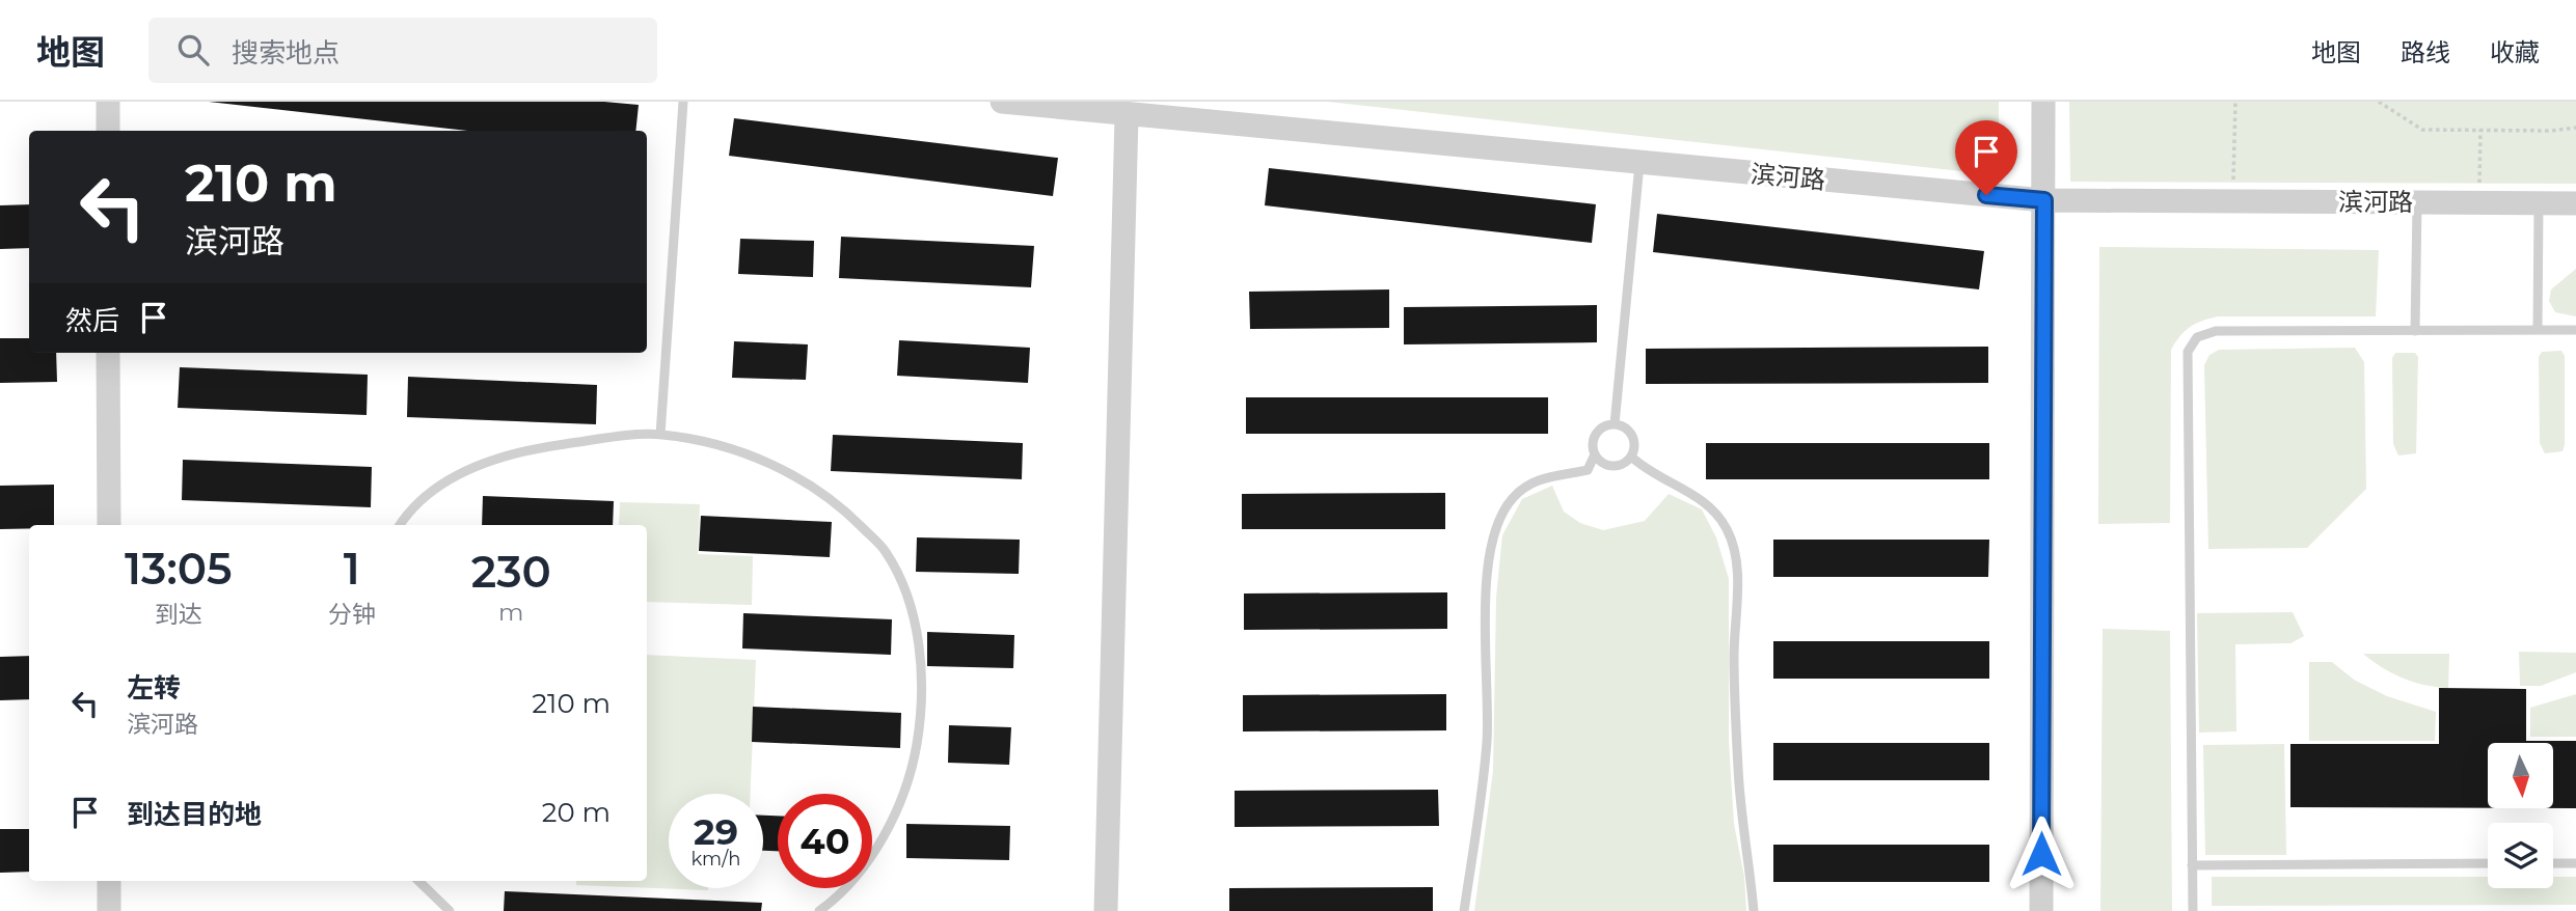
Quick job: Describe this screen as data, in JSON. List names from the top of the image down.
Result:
{
  "streets": {
    "street": ["滨河路"]
  },
  "north": "bottom",
  "page": {
    "header": "地图",
    "search": "搜索地点",
    "nav": ["地图", "路线", "收藏"],
    "turn": ["210 m", "滨河路"],
    "then": "然后",
    "eta": [
      "13:05",
      "到达",
      "1",
      "分钟",
      "230",
      "m"
    ],
    "list": [
      {
        "name": "左转",
        "note": "滨河路",
        "value": "210 m"
      },
      {
        "name": "到达目的地",
        "value": "20 m"
      }
    ],
    "speed": "29 km/h",
    "limit": "40"
  }
}
